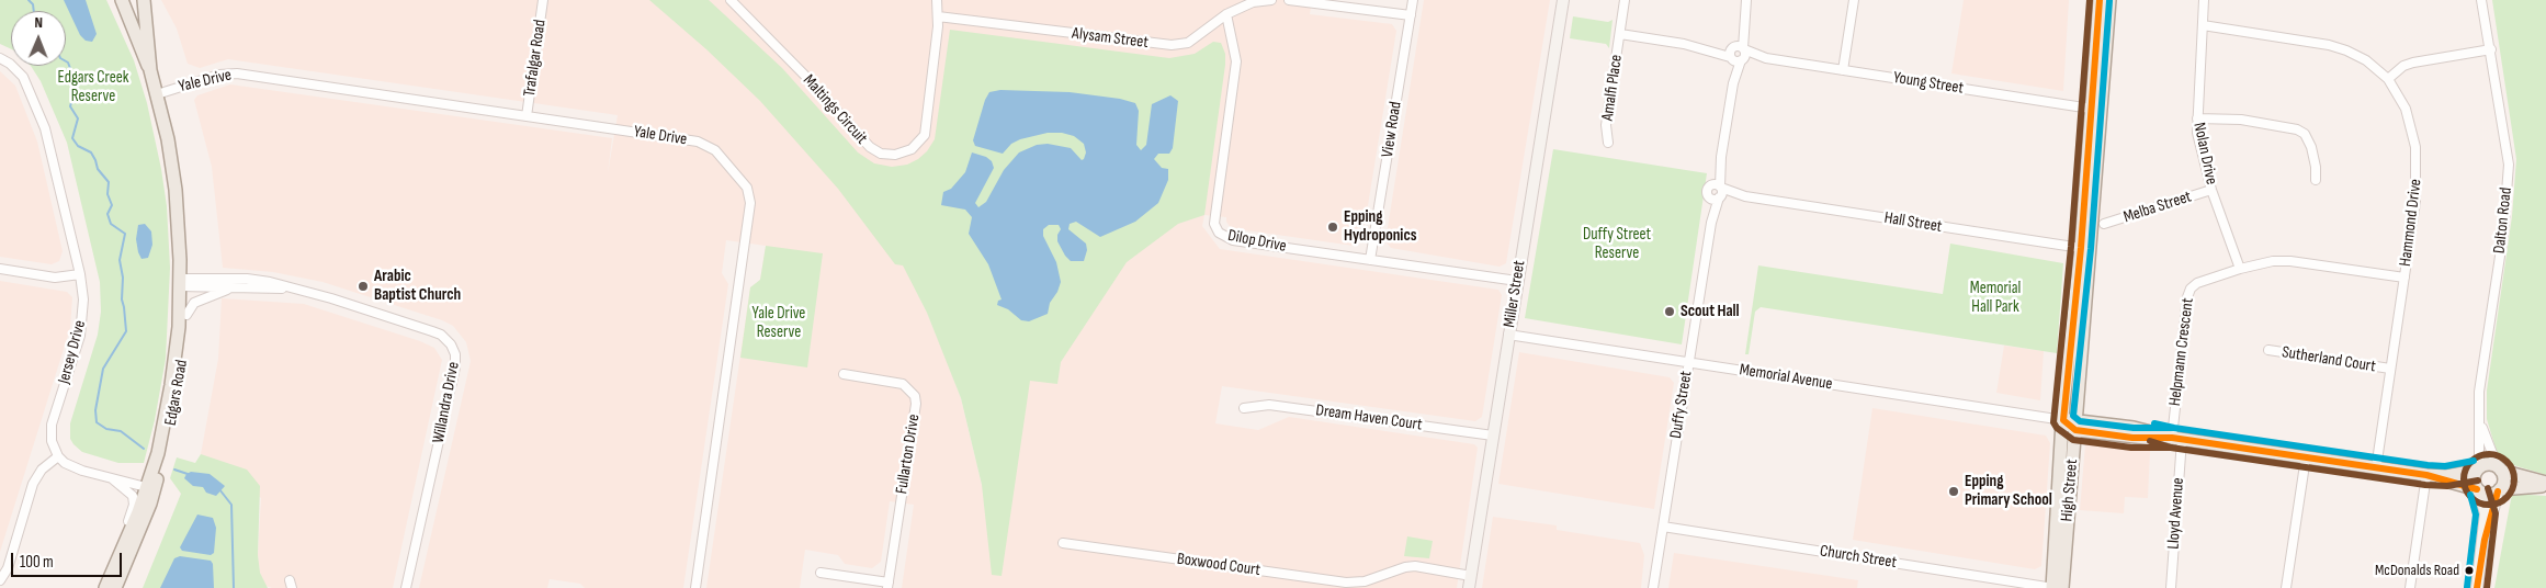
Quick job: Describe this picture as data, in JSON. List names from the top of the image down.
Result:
{
  "streets": {
    "main road": ["Memorial Avenue", "Edgars Road", "High Street"],
    "street": [
      "Alysam Street",
      "Trafalgar Road",
      "Yale Drive",
      "Young Street",
      "Amalfi Place",
      "Maltings Circuit",
      "View Road",
      "Nolan Drive",
      "Melba Street",
      "Dalton Road",
      "Hall Street",
      "Hammond Drive",
      "Dilop Drive",
      "Miller Street",
      "Jersey Drive",
      "Helpmann Crescent",
      "Sutherland Court",
      "Willandra Drive",
      "Duffy Street",
      "Dream Haven Court",
      "Fullarton Drive",
      "Lloyd Avenue",
      "Church Street",
      "Boxwood Court"
    ]
  },
  "crossings": [
    ["Alysam Street", "Maltings Circuit"],
    ["Alysam Street", "Dilop Drive"],
    ["Trafalgar Road", "Yale Drive"],
    ["Yale Drive", "Edgars Road"],
    ["Young Street", "Amalfi Place"],
    ["Young Street", "Duffy Street"],
    ["Young Street", "High Street"],
    ["View Road", "Dilop Drive"],
    ["Nolan Drive", "Melba Street"],
    ["Nolan Drive", "Hammond Drive"],
    ["Nolan Drive", "Helpmann Crescent"],
    ["Dalton Road", "Memorial Avenue"],
    ["Hall Street", "Duffy Street"],
    ["Hall Street", "High Street"],
    ["Hammond Drive", "Helpmann Crescent"],
    ["Hammond Drive", "Sutherland Court"],
    ["Hammond Drive", "Memorial Avenue"],
    ["Dilop Drive", "Miller Street"],
    ["Miller Street", "Memorial Avenue"],
    ["Miller Street", "Dream Haven Court"],
    ["Miller Street", "Boxwood Court"],
    ["Helpmann Crescent", "Memorial Avenue"],
    ["Helpmann Crescent", "Lloyd Avenue"],
    ["Memorial Avenue", "Duffy Street"],
    ["Memorial Avenue", "High Street"],
    ["Memorial Avenue", "Lloyd Avenue"],
    ["Edgars Road", "Willandra Drive"],
    ["Duffy Street", "Church Street"],
    ["High Street", "Church Street"]
  ],
  "parks": [
    "Edgars Creek Reserve",
    "Duffy Street Reserve",
    "Memorial Hall Park",
    "Yale Drive Reserve"
  ],
  "places": [
    "Epping Hydroponics",
    "Arabic Baptist Church",
    "Scout Hall",
    "Epping Primary School",
    "McDonalds Road"
  ],
  "scale_bar": "100 m",
  "north": "top"
}
